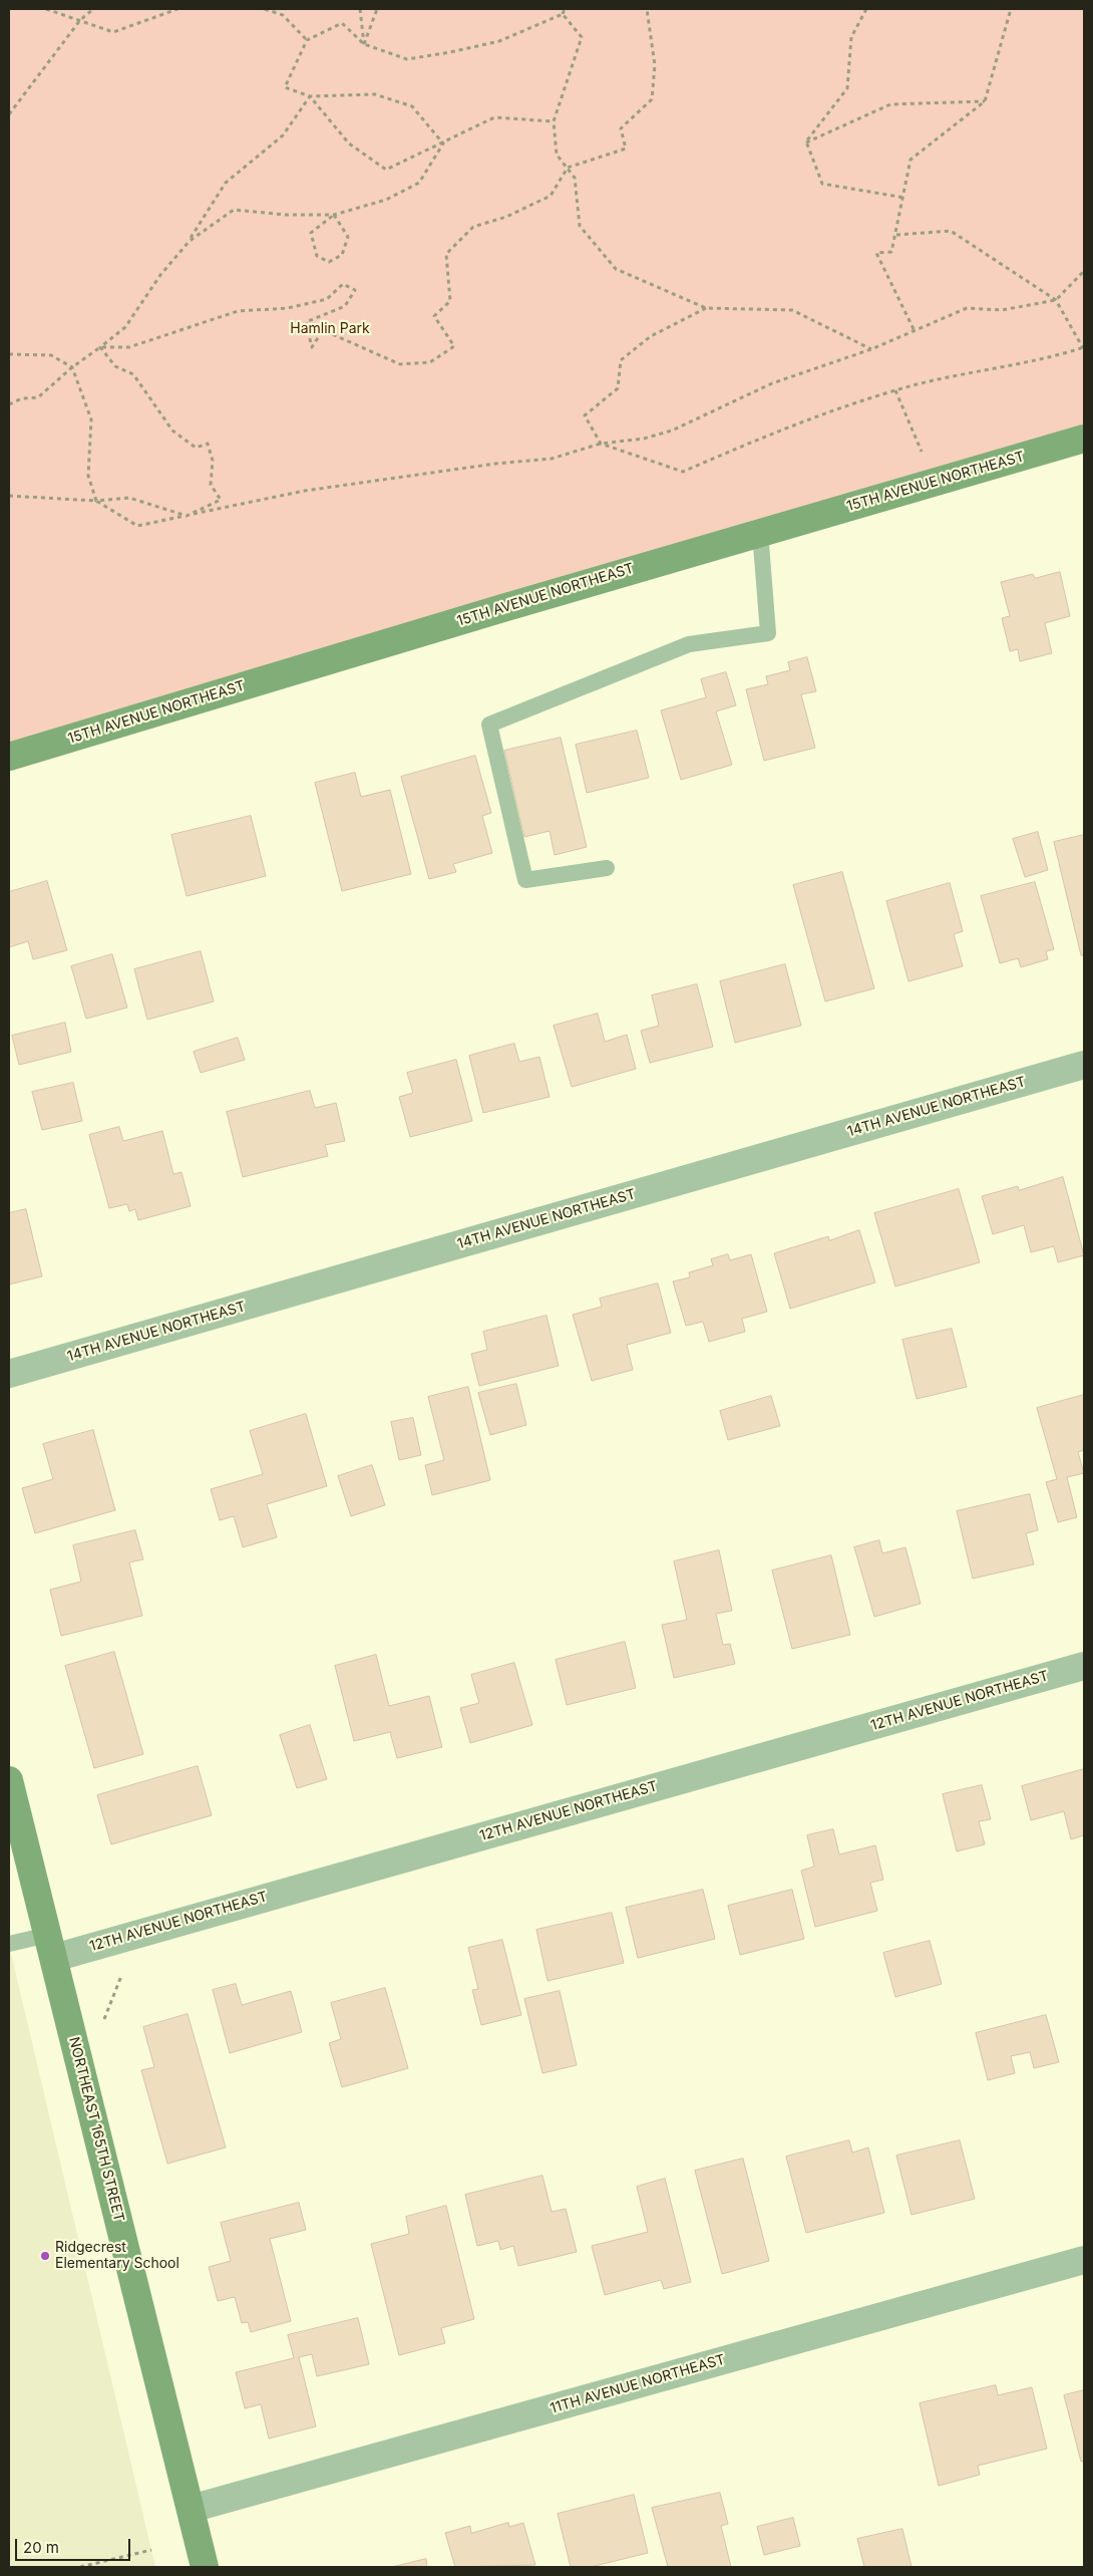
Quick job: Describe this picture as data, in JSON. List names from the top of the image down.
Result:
{
  "streets": {
    "main road": ["15TH AVENUE NORTHEAST", "NORTHEAST 165TH STREET"],
    "street": ["14TH AVENUE NORTHEAST", "12TH AVENUE NORTHEAST", "11TH AVENUE NORTHEAST"]
  },
  "crossings": [
    ["12TH AVENUE NORTHEAST", "NORTHEAST 165TH STREET"],
    ["NORTHEAST 165TH STREET", "11TH AVENUE NORTHEAST"]
  ],
  "parks": ["Hamlin Park"],
  "places": ["Ridgecrest Elementary School"],
  "scale_bar": "20 m"
}
